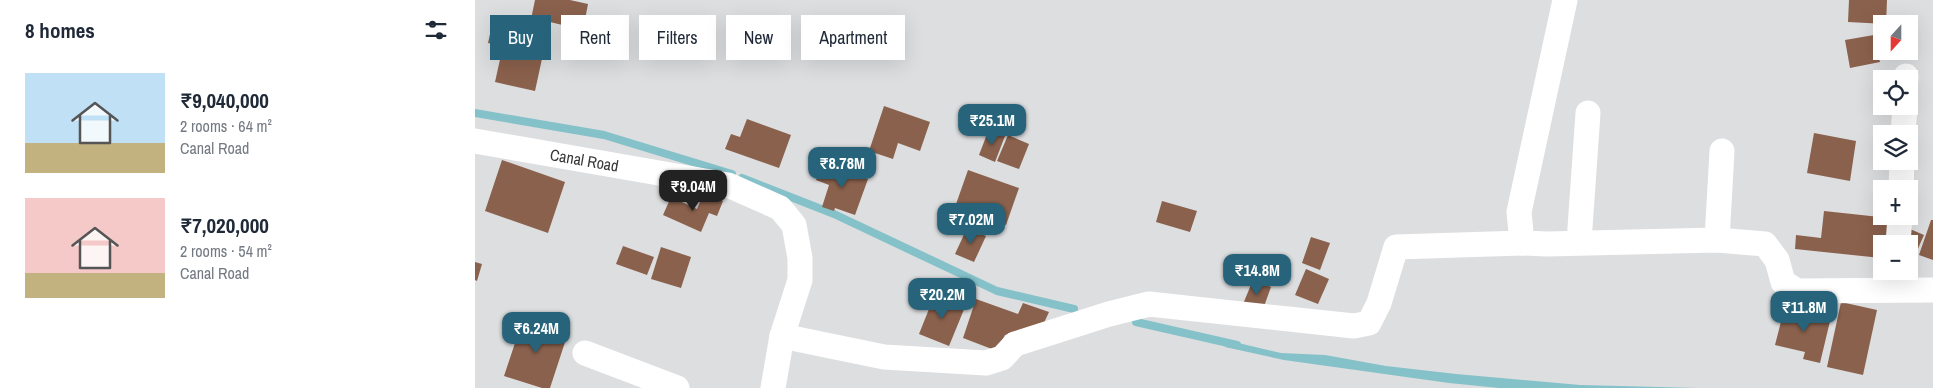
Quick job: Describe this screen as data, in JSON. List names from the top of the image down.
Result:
{
  "streets": {
    "street": ["Canal Road"]
  },
  "north": "bottom",
  "page": {
    "heading": "8 homes",
    "map_buttons": ["+", "−"],
    "chip": [
      "Buy",
      "Rent",
      "Filters",
      "New",
      "Apartment"
    ],
    "list": [
      {
        "name": "₹9,040,000",
        "note": "2 rooms · 64 m² · Canal Road"
      },
      {
        "name": "₹7,020,000",
        "note": "2 rooms · 54 m² · Canal Road"
      }
    ],
    "price": [
      "₹25.1M",
      "₹8.78M",
      "₹9.04M",
      "₹7.02M",
      "₹14.8M",
      "₹20.2M",
      "₹11.8M",
      "₹6.24M"
    ]
  }
}
